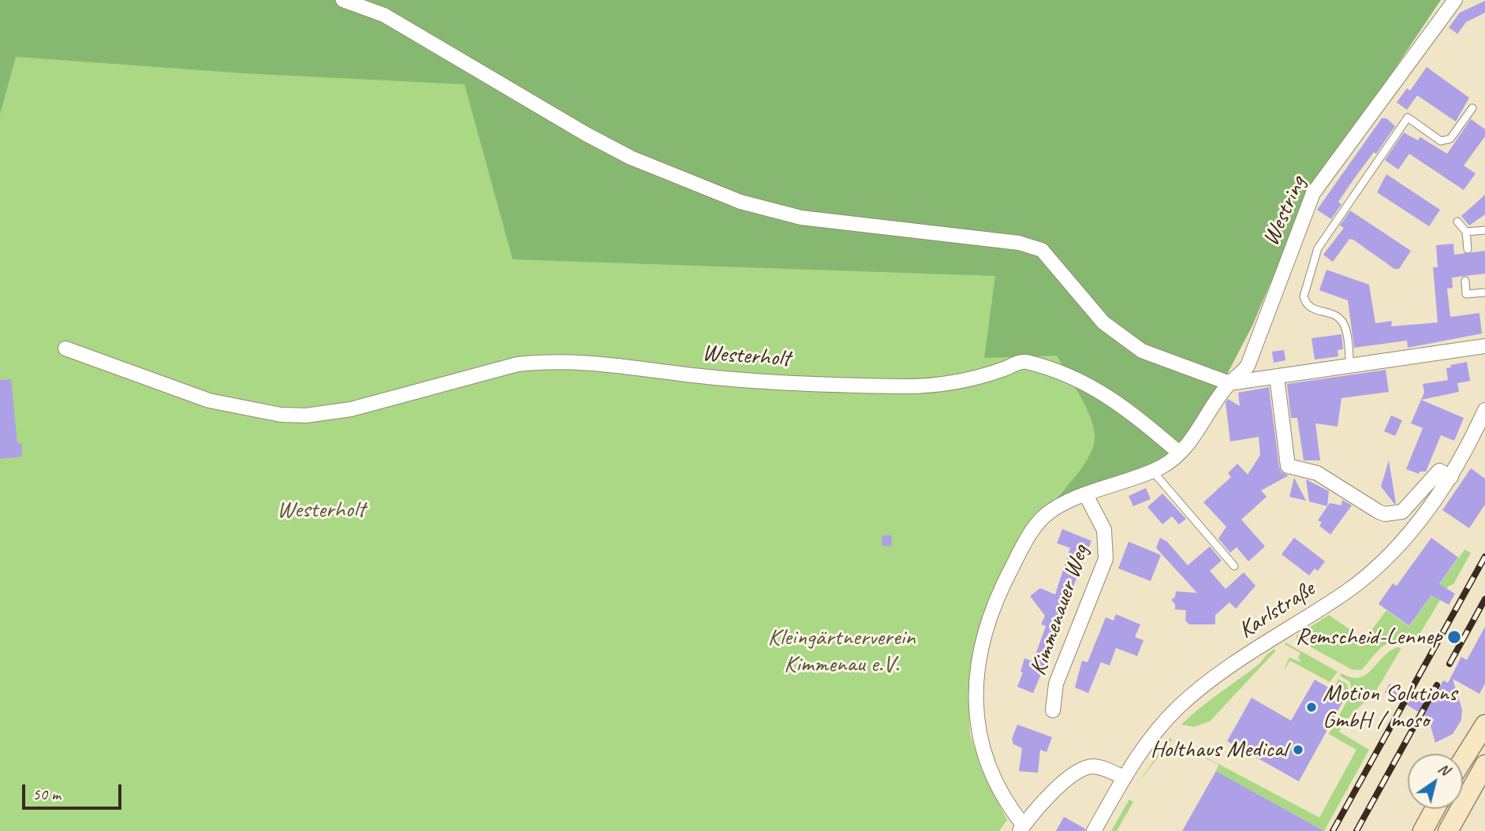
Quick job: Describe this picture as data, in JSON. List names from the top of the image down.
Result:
{
  "streets": {
    "street": [
      "Westring",
      "Westerholt",
      "Kimmenauer Weg",
      "Karlstraße"
    ]
  },
  "crossings": [
    ["Westring", "Westerholt"],
    ["Westring", "Kimmenauer Weg"],
    ["Westerholt", "Kimmenauer Weg"]
  ],
  "parks": ["Westerholt", "Kleingärtnerverein Kimmenau e.V."],
  "places": ["Remscheid-Lennep", "Motion Solutions GmbH / moso", "Holthaus Medical"],
  "scale_bar": "50 m",
  "north": "top right"
}
